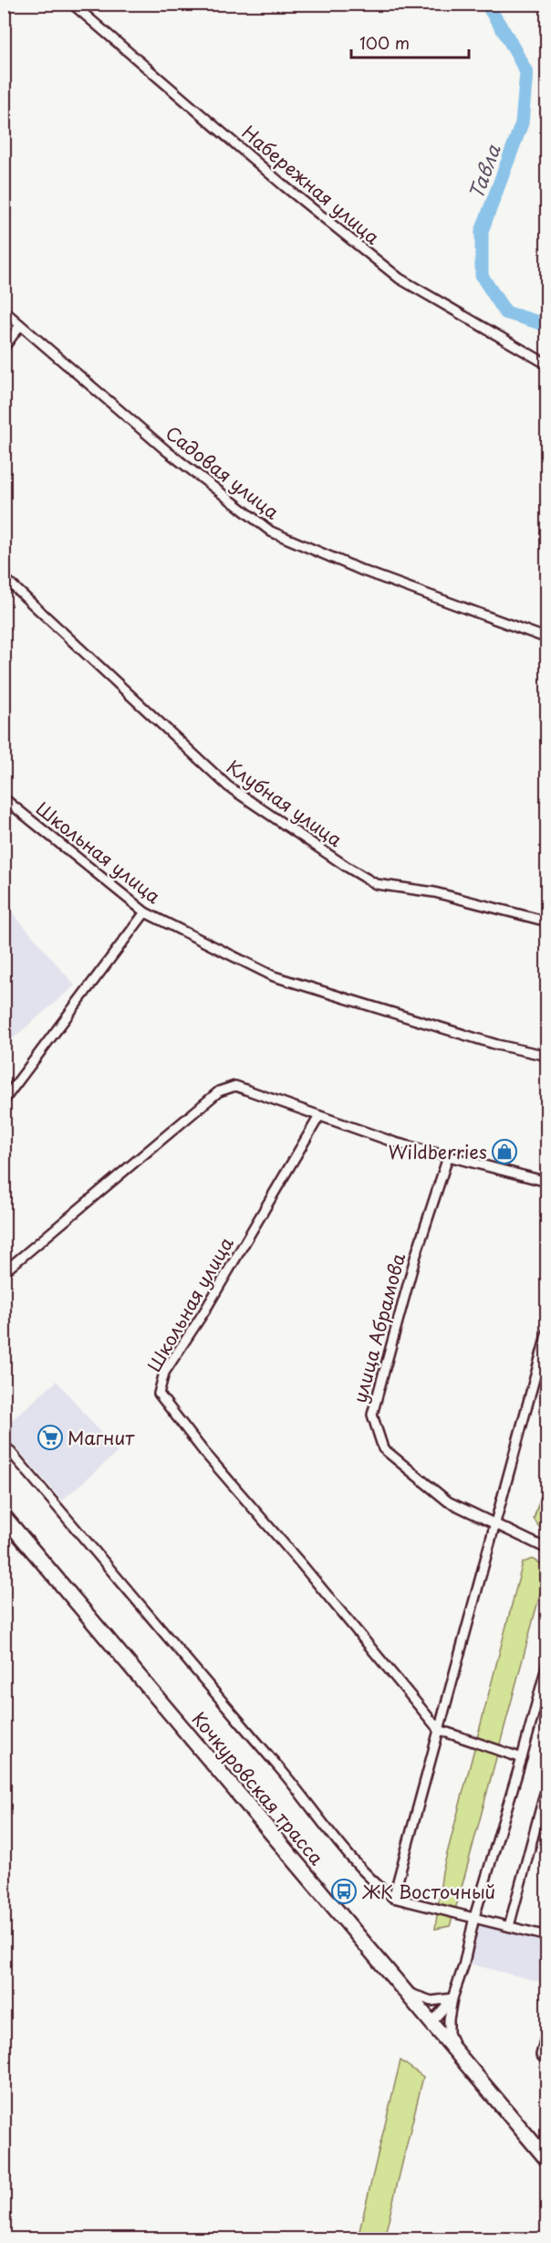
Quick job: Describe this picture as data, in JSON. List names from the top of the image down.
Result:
{
  "streets": {
    "main road": ["Кочкуровская трасса"],
    "street": [
      "Набережная улица",
      "Садовая улица",
      "Клубная улица",
      "Школьная улица",
      "улица Абрамова"
    ]
  },
  "water": ["Тавла"],
  "places": {
    "shop": ["Wildberries"],
    "supermarket": ["Магнит"],
    "bus stop": ["ЖК Восточный"]
  },
  "scale_bar": "100 m"
}
